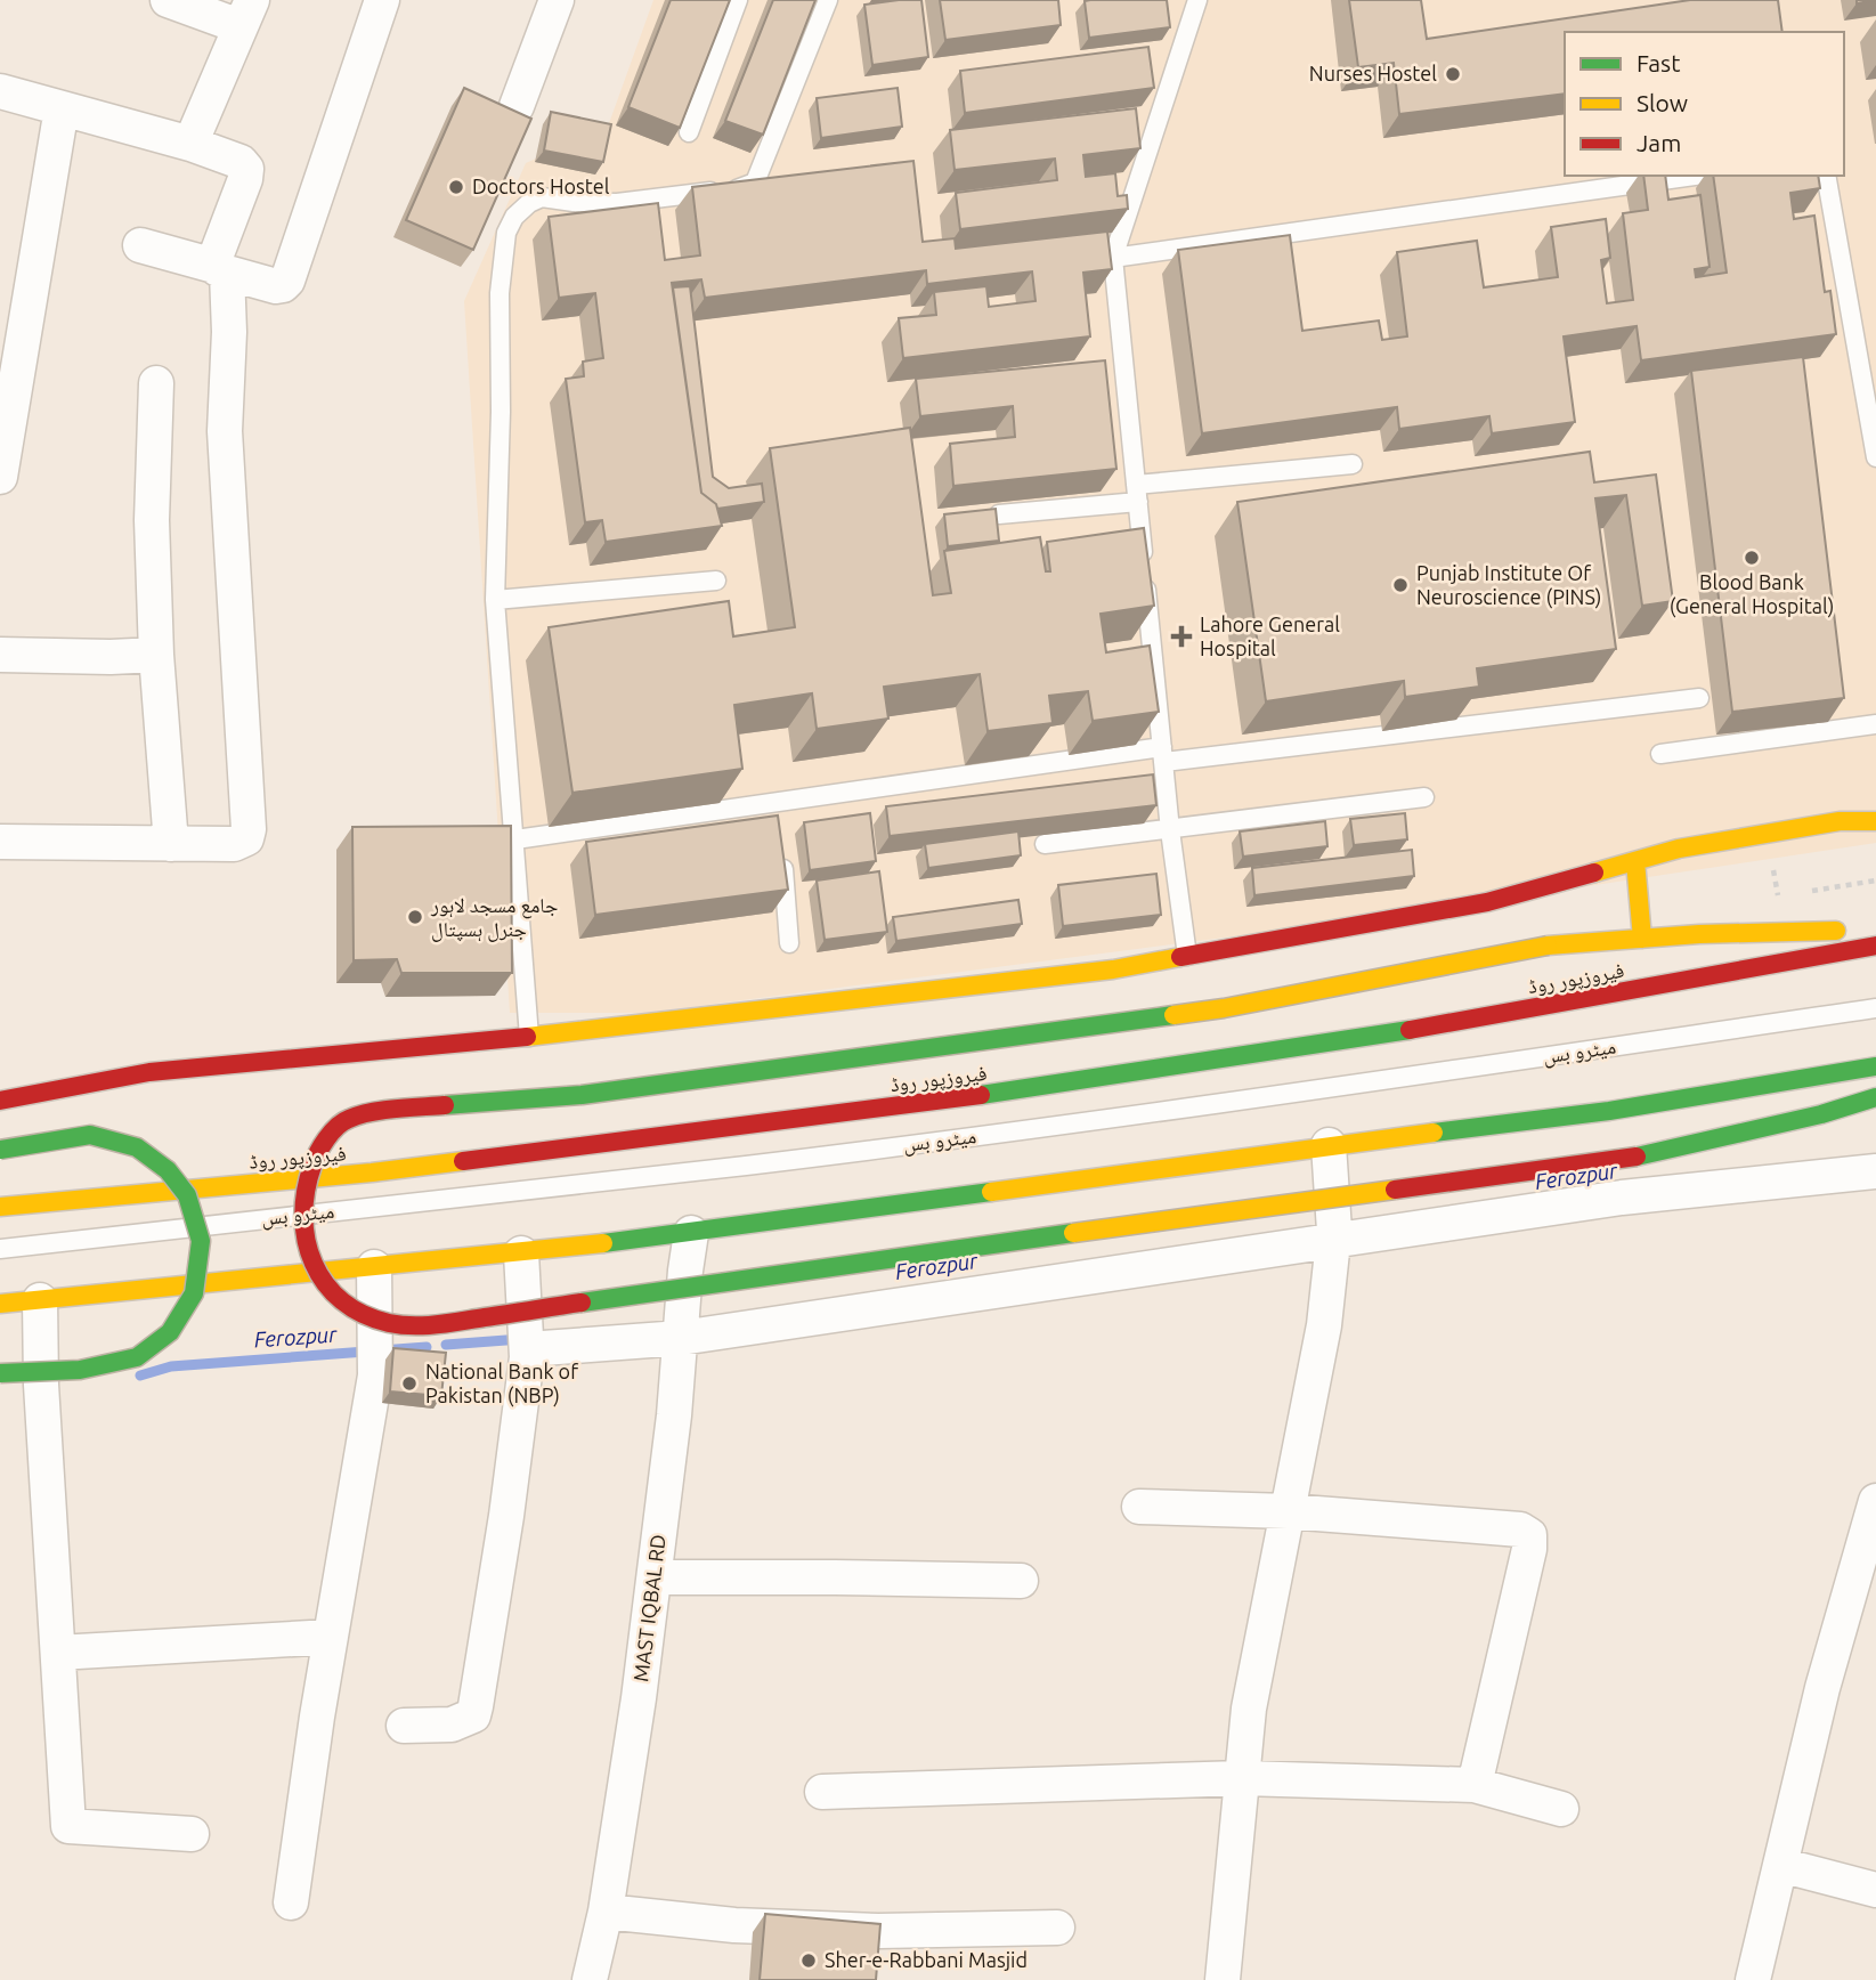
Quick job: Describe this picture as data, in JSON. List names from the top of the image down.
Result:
{
  "streets": {
    "main road": ["فیروزپور روڈ"],
    "street": ["MAST IQBAL RD"],
    "lane": ["میٹرو بس"]
  },
  "water": ["Ferozpur"],
  "places": {
    "other": [
      "Nurses Hostel",
      "Doctors Hostel",
      "Blood Bank (General Hospital)",
      "Punjab Institute Of Neuroscience (PINS)",
      "جامع مسجد لاہور جنرل ہسپتال",
      "National Bank of Pakistan (NBP)",
      "Sher-e-Rabbani Masjid"
    ],
    "health": ["Lahore General Hospital"]
  },
  "legend": ["Fast", "Slow", "Jam"]
}
